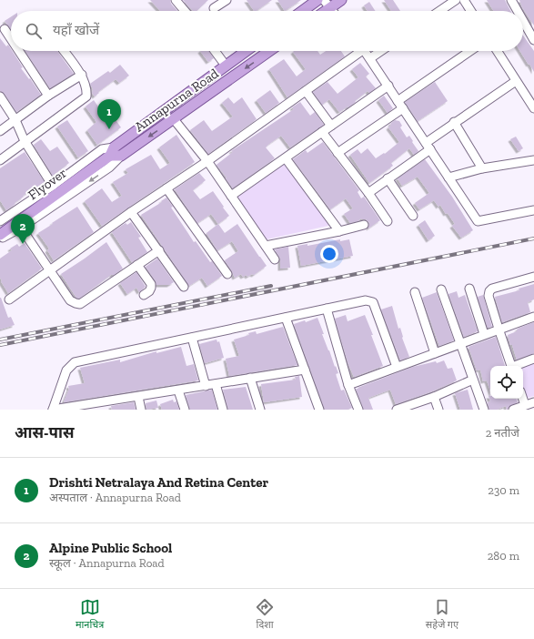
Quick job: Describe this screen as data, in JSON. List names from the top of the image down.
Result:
{
  "streets": {
    "main road": ["Annapurna Road", "Flyover"]
  },
  "crossings": [
    ["Annapurna Road", "Flyover"]
  ],
  "page": {
    "search": "यहाँ खोजें",
    "pins": ["1", "2"],
    "heading": ["आस-पास", "2 नतीजे"],
    "list": [
      {
        "mark": "1",
        "name": "Drishti Netralaya And Retina Center",
        "note": "अस्पताल · Annapurna Road",
        "value": "230 m"
      },
      {
        "mark": "2",
        "name": "Alpine Public School",
        "note": "स्कूल · Annapurna Road",
        "value": "280 m"
      }
    ],
    "nav": ["मानचित्र", "दिशा", "सहेजे गए"]
  }
}
